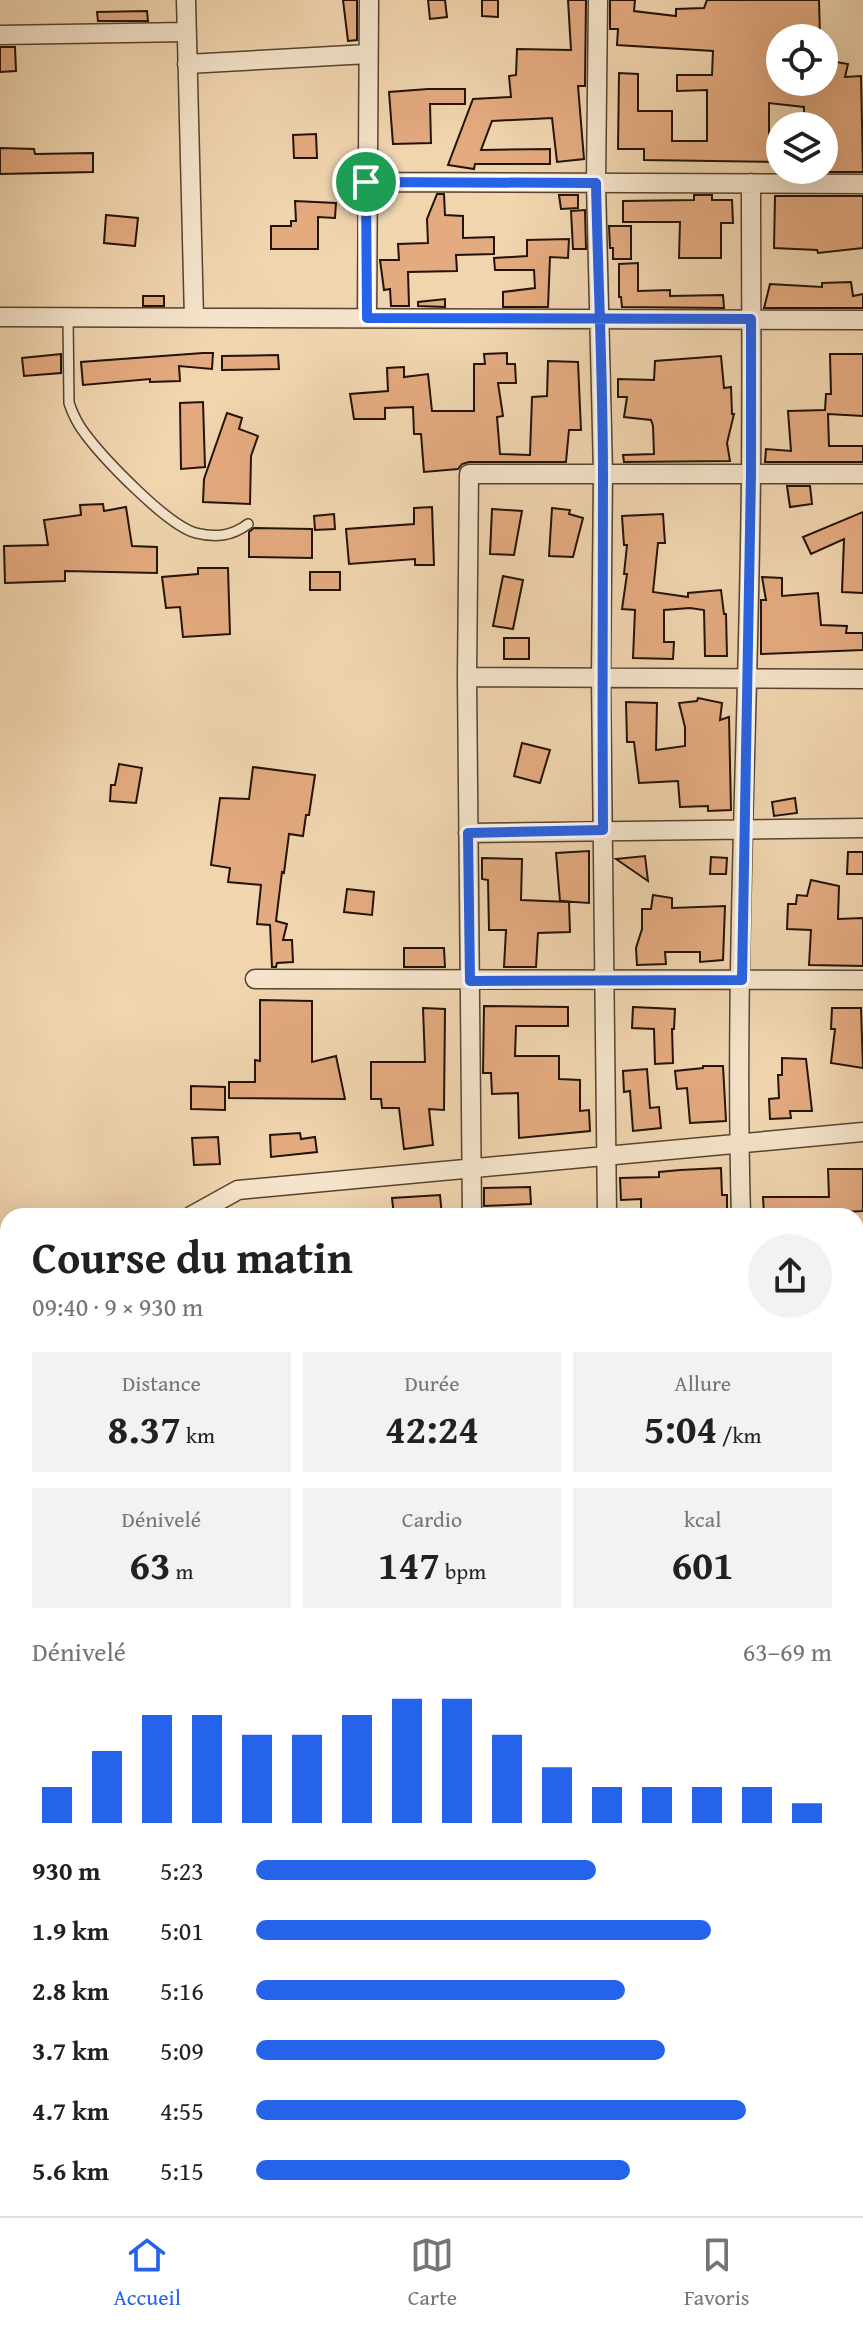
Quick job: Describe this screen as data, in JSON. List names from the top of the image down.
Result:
{
  "page": {
    "heading": ["Course du matin", "09:40 · 9 × 930 m"],
    "stats": [
      ["Distance", "8.37 km"],
      ["Durée", "42:24"],
      ["Allure", "5:04 /km"],
      ["Dénivelé", "63 m"],
      ["Cardio", "147 bpm"],
      ["kcal", "601"]
    ],
    "chart": ["Dénivelé", "63–69 m"],
    "list": [
      {
        "name": "930 m",
        "note": "5:23"
      },
      {
        "name": "1.9 km",
        "note": "5:01"
      },
      {
        "name": "2.8 km",
        "note": "5:16"
      },
      {
        "name": "3.7 km",
        "note": "5:09"
      },
      {
        "name": "4.7 km",
        "note": "4:55"
      },
      {
        "name": "5.6 km",
        "note": "5:15"
      }
    ],
    "tabs": ["Accueil", "Carte", "Favoris"]
  }
}
